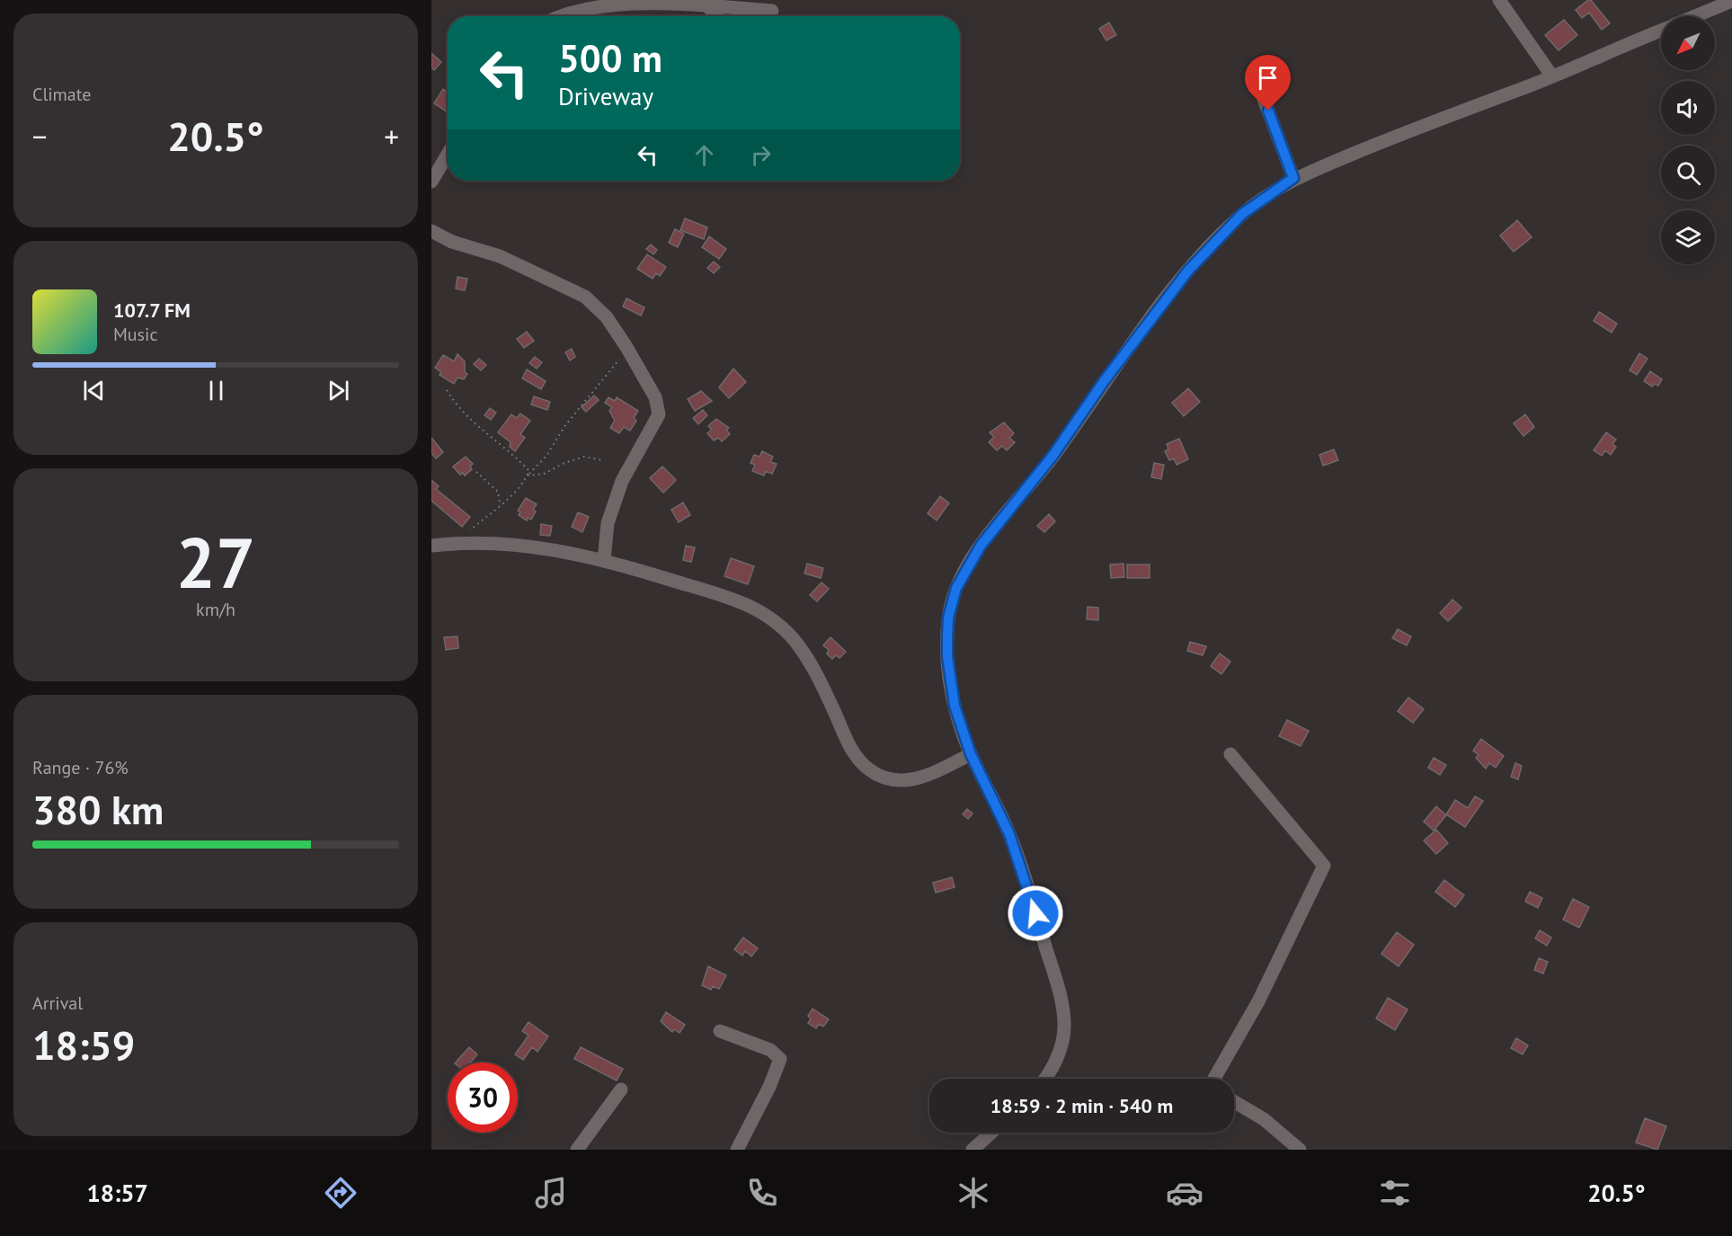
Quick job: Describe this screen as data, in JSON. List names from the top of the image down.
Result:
{
  "north": "bottom left",
  "page": {
    "tile": [
      "Climate",
      ["27", "km/h"],
      ["Range · 76%", "380 km"],
      ["Arrival", "18:59"]
    ],
    "turn": ["500 m", "Driveway"],
    "heat": ["−", "20.5°", "+"],
    "song": ["107.7 FM", "Music"],
    "limit": "30",
    "trip": "18:59 · 2 min · 540 m",
    "tabs": ["18:57", "20.5°"]
  }
}
